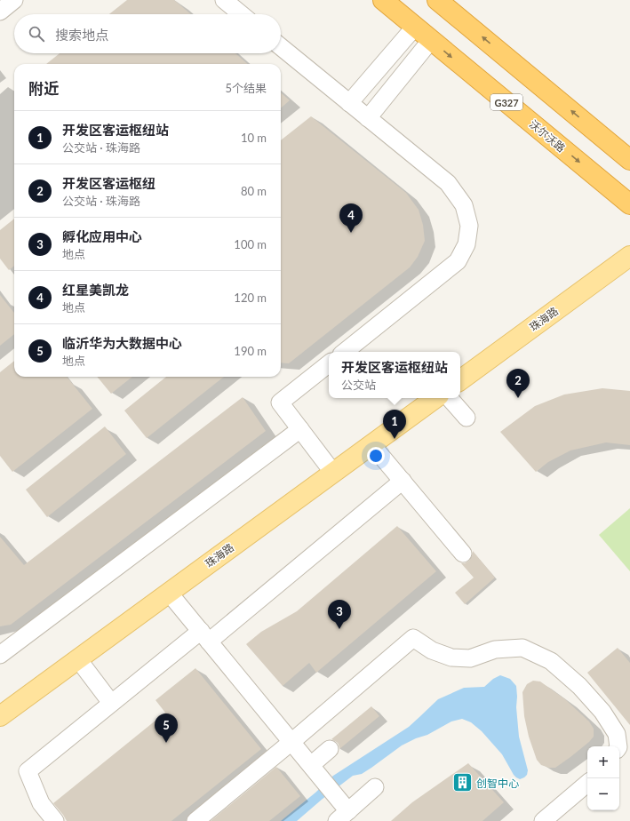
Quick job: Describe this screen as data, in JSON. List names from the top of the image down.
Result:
{
  "streets": {
    "highway": ["G327", "沃尔沃路"],
    "main road": ["珠海路"]
  },
  "places": {
    "building": ["创智中心"]
  },
  "page": {
    "search": "搜索地点",
    "heading": ["附近", "5个结果"],
    "list": [
      {
        "mark": "1",
        "name": "开发区客运枢纽站",
        "note": "公交站 · 珠海路",
        "value": "10 m"
      },
      {
        "mark": "2",
        "name": "开发区客运枢纽",
        "note": "公交站 · 珠海路",
        "value": "80 m"
      },
      {
        "mark": "3",
        "name": "孵化应用中心",
        "note": "地点",
        "value": "100 m"
      },
      {
        "mark": "4",
        "name": "红星美凯龙",
        "note": "地点",
        "value": "120 m"
      },
      {
        "mark": "5",
        "name": "临沂华为大数据中心",
        "note": "地点",
        "value": "190 m"
      }
    ],
    "pins": [
      "4",
      "2",
      "1",
      "3",
      "5"
    ],
    "popup": ["开发区客运枢纽站", "公交站"],
    "map_buttons": ["+", "−"]
  }
}
